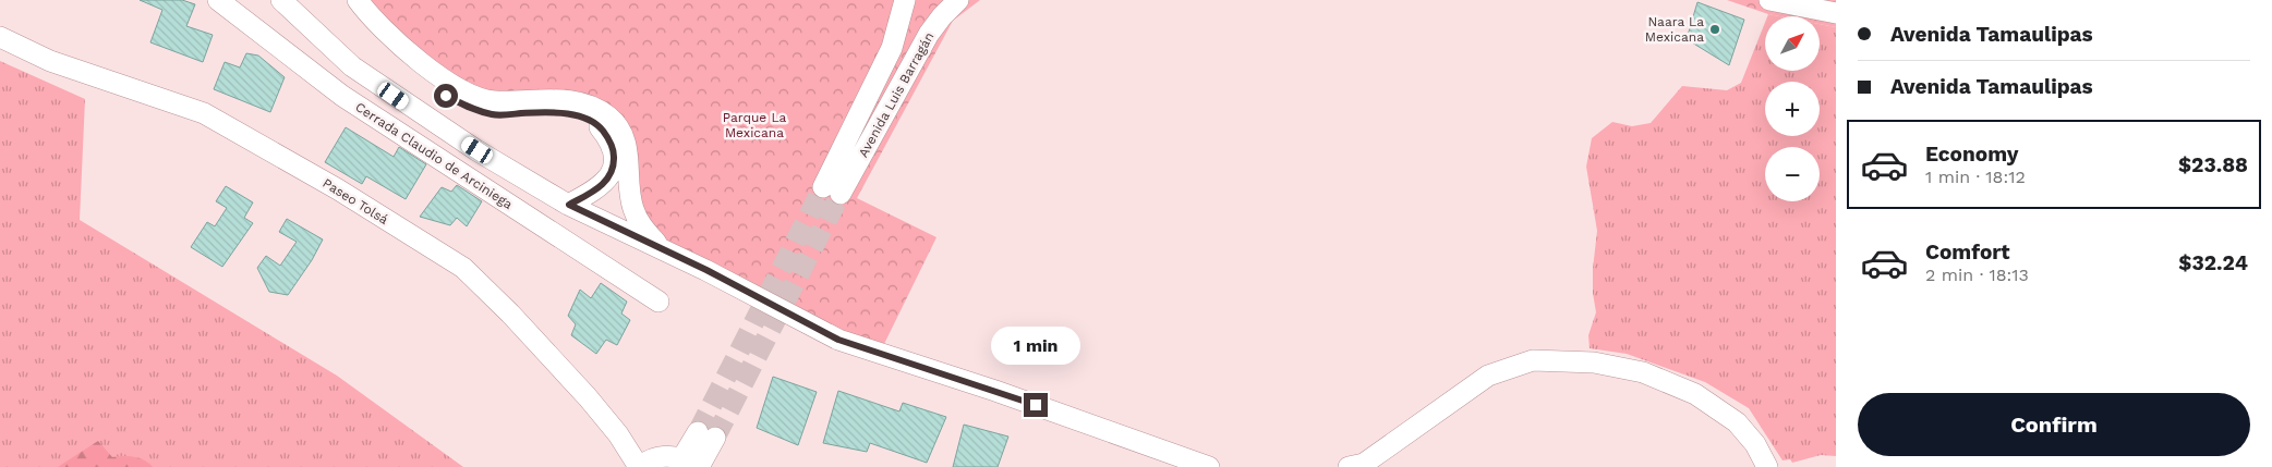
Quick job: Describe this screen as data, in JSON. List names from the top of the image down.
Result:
{
  "streets": {
    "street": ["Avenida Luis Barragán", "Cerrada Claudio de Arciniega", "Paseo Tolsá"]
  },
  "parks": ["Parque La Mexicana"],
  "places": ["Naara La Mexicana"],
  "north": "top right",
  "page": {
    "banner": ["Avenida Tamaulipas", "Avenida Tamaulipas"],
    "map_buttons": ["+", "−"],
    "list": [
      {
        "name": "Economy",
        "note": "1 min · 18:12",
        "value": "$23.88"
      },
      {
        "name": "Comfort",
        "note": "2 min · 18:13",
        "value": "$32.24"
      }
    ],
    "bubble": "1 min",
    "buttons": "Confirm"
  }
}
